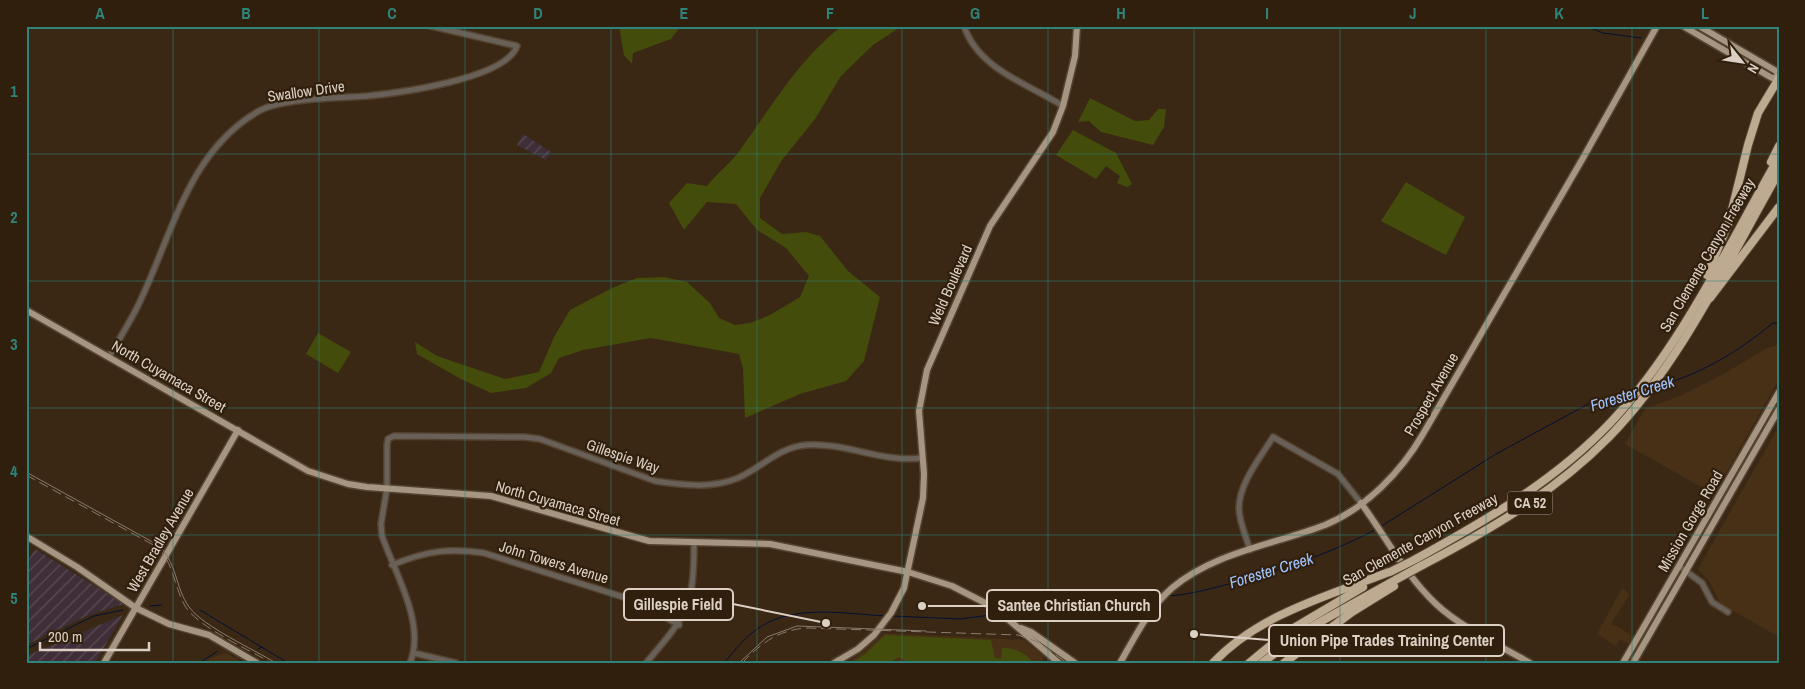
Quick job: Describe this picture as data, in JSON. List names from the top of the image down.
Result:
{
  "streets": {
    "highway": ["San Clemente Canyon Freeway", "CA 52"],
    "main road": [
      "Weld Boulevard",
      "North Cuyamaca Street",
      "Prospect Avenue",
      "Mission Gorge Road",
      "West Bradley Avenue"
    ],
    "street": ["Swallow Drive", "Gillespie Way", "John Towers Avenue"]
  },
  "crossings": [
    ["Swallow Drive", "North Cuyamaca Street"],
    ["Weld Boulevard", "North Cuyamaca Street"],
    ["Weld Boulevard", "Gillespie Way"],
    ["North Cuyamaca Street", "Gillespie Way"],
    ["North Cuyamaca Street", "West Bradley Avenue"]
  ],
  "water": ["Forester Creek"],
  "places": ["Santee Christian Church", "Gillespie Field", "Union Pipe Trades Training Center"],
  "scale_bar": "200 m",
  "north": "bottom right",
  "grid": {
    "columns": [
      "A",
      "B",
      "C",
      "D",
      "E",
      "F",
      "G",
      "H",
      "I",
      "J",
      "K",
      "L"
    ],
    "rows": [
      "1",
      "2",
      "3",
      "4",
      "5"
    ]
  }
}
